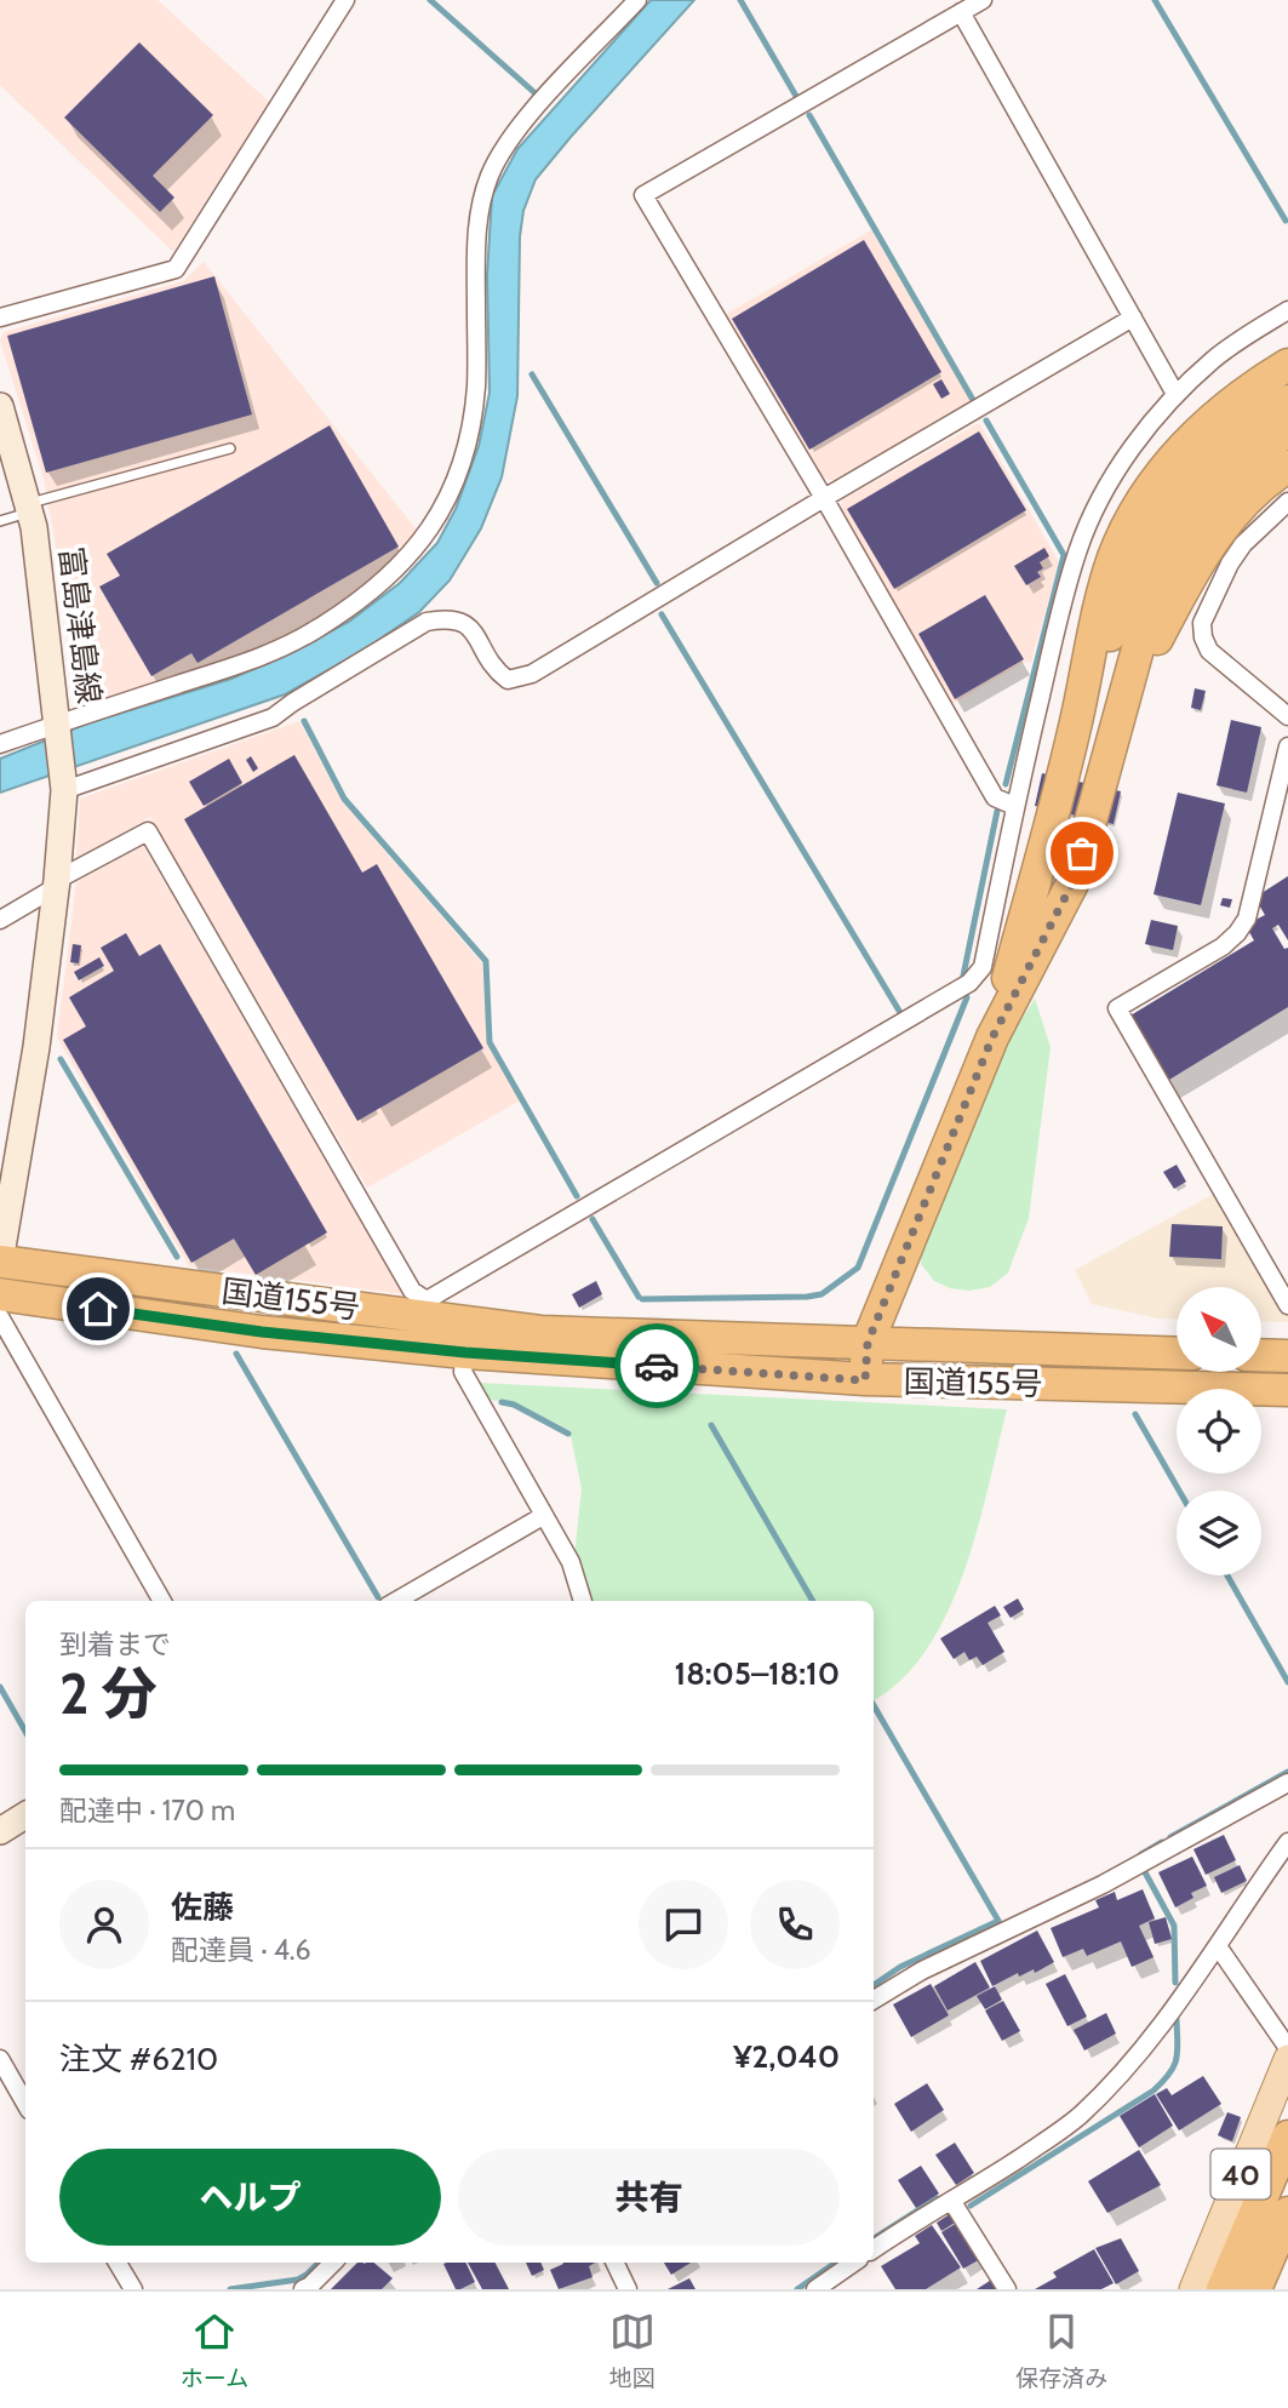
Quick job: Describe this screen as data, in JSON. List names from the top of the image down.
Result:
{
  "streets": {
    "highway": ["国道155号"],
    "main road": ["富島津島線", "40"]
  },
  "crossings": [
    ["富島津島線", "国道155号"]
  ],
  "north": "top left",
  "page": {
    "heading": ["2 分", "到着まで", "18:05–18:10"],
    "panel": [
      "佐藤",
      "配達員 · 4.6",
      "注文 #6210",
      "¥2,040"
    ],
    "bar": "配達中 · 170 m",
    "buttons": ["ヘルプ", "共有"],
    "tabs": ["ホーム", "地図", "保存済み"]
  }
}
